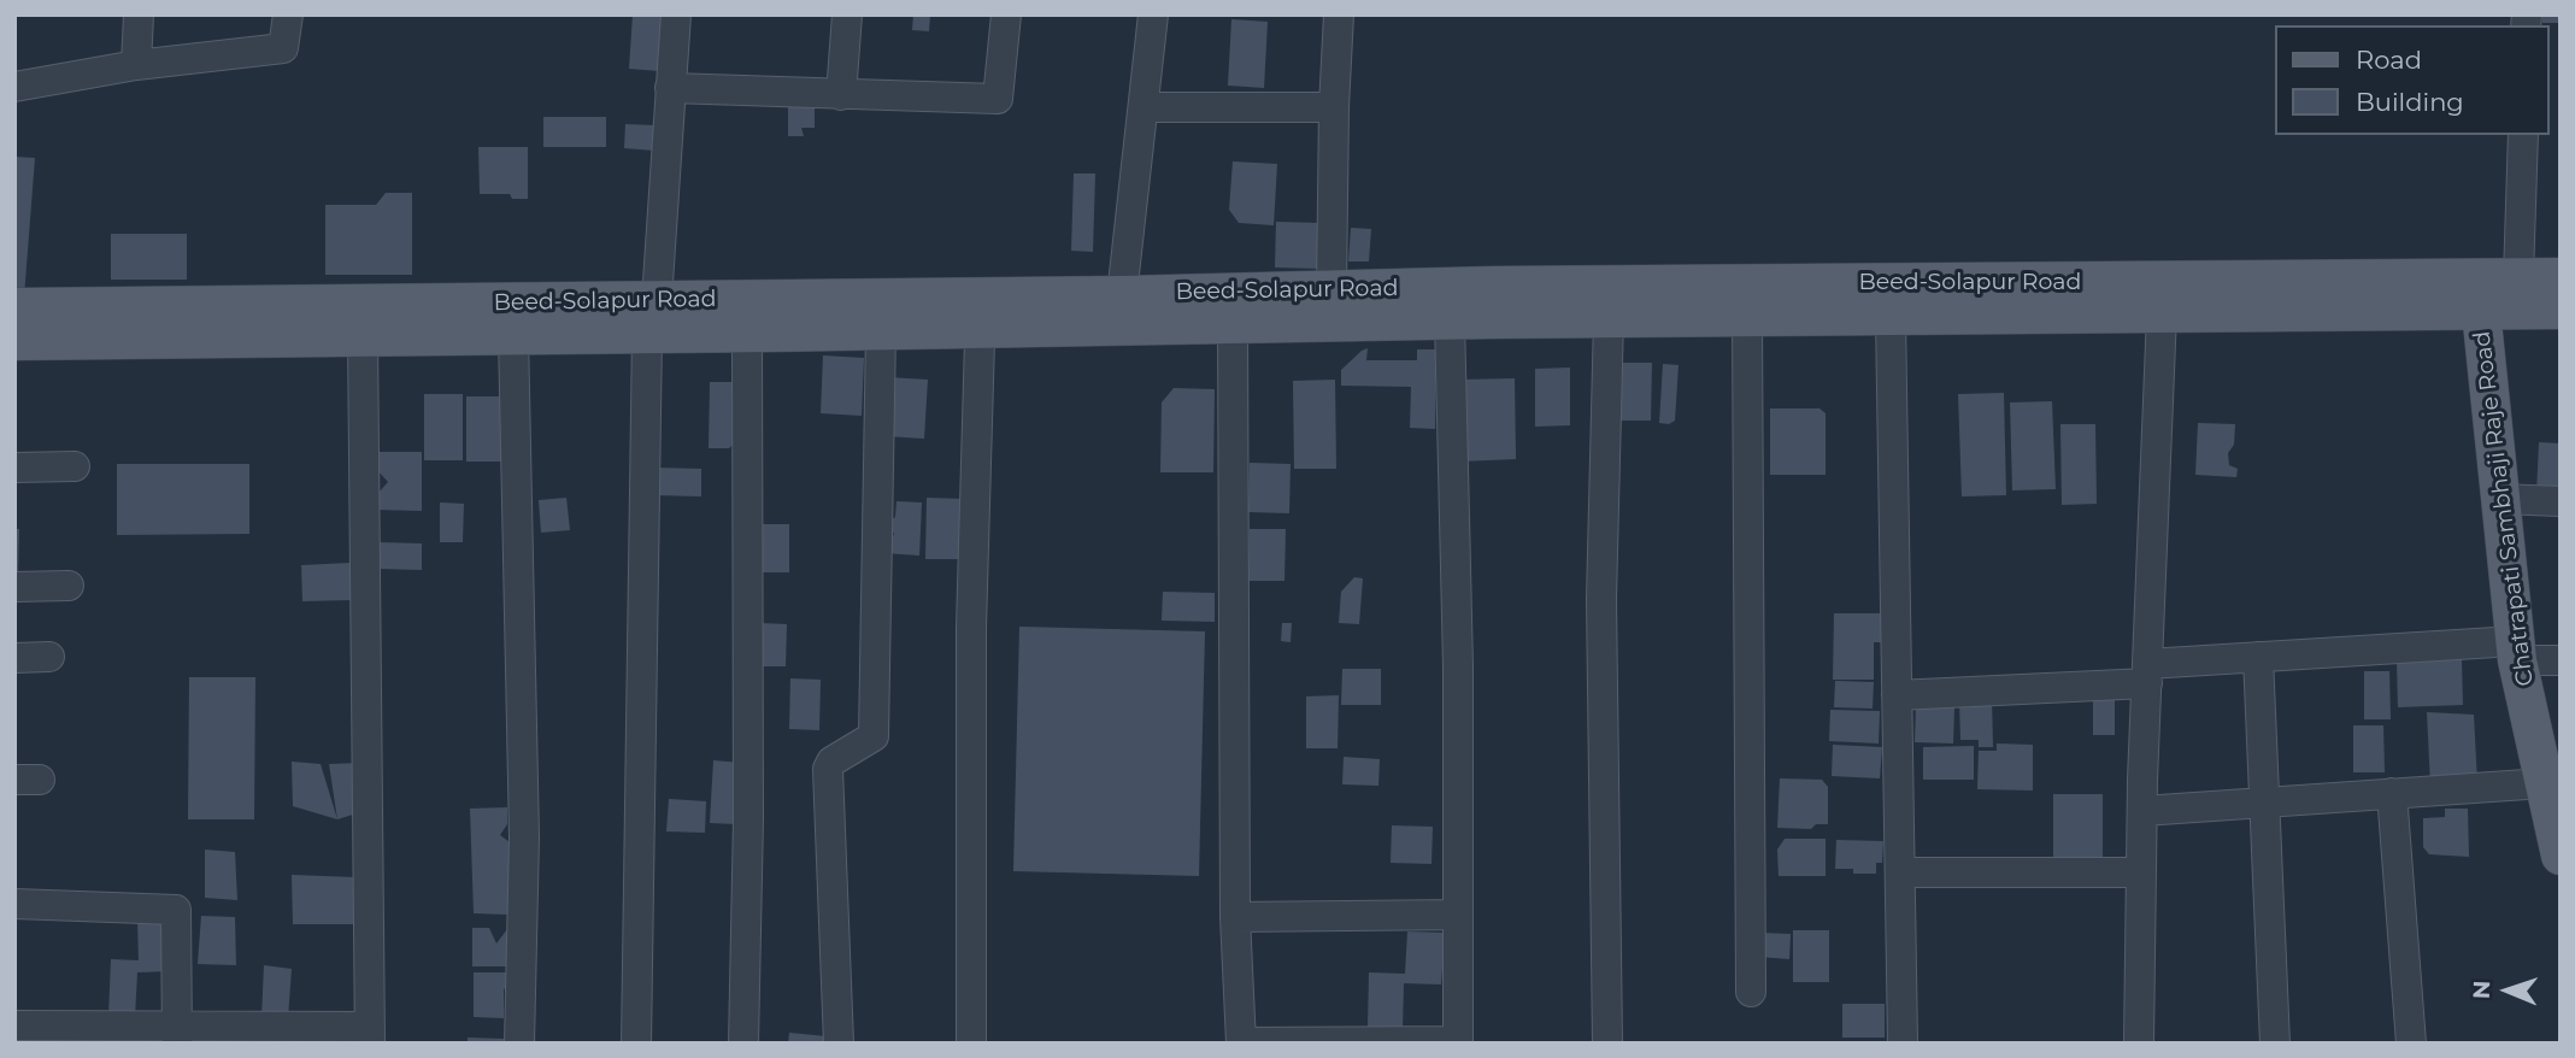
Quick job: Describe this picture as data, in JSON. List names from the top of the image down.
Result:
{
  "streets": {
    "main road": ["Beed-Solapur Road", "Chatrapati Sambhaji Raje Road"]
  },
  "crossings": [
    ["Beed-Solapur Road", "Chatrapati Sambhaji Raje Road"]
  ],
  "legend": ["Road", "Building"],
  "north": "left"
}
